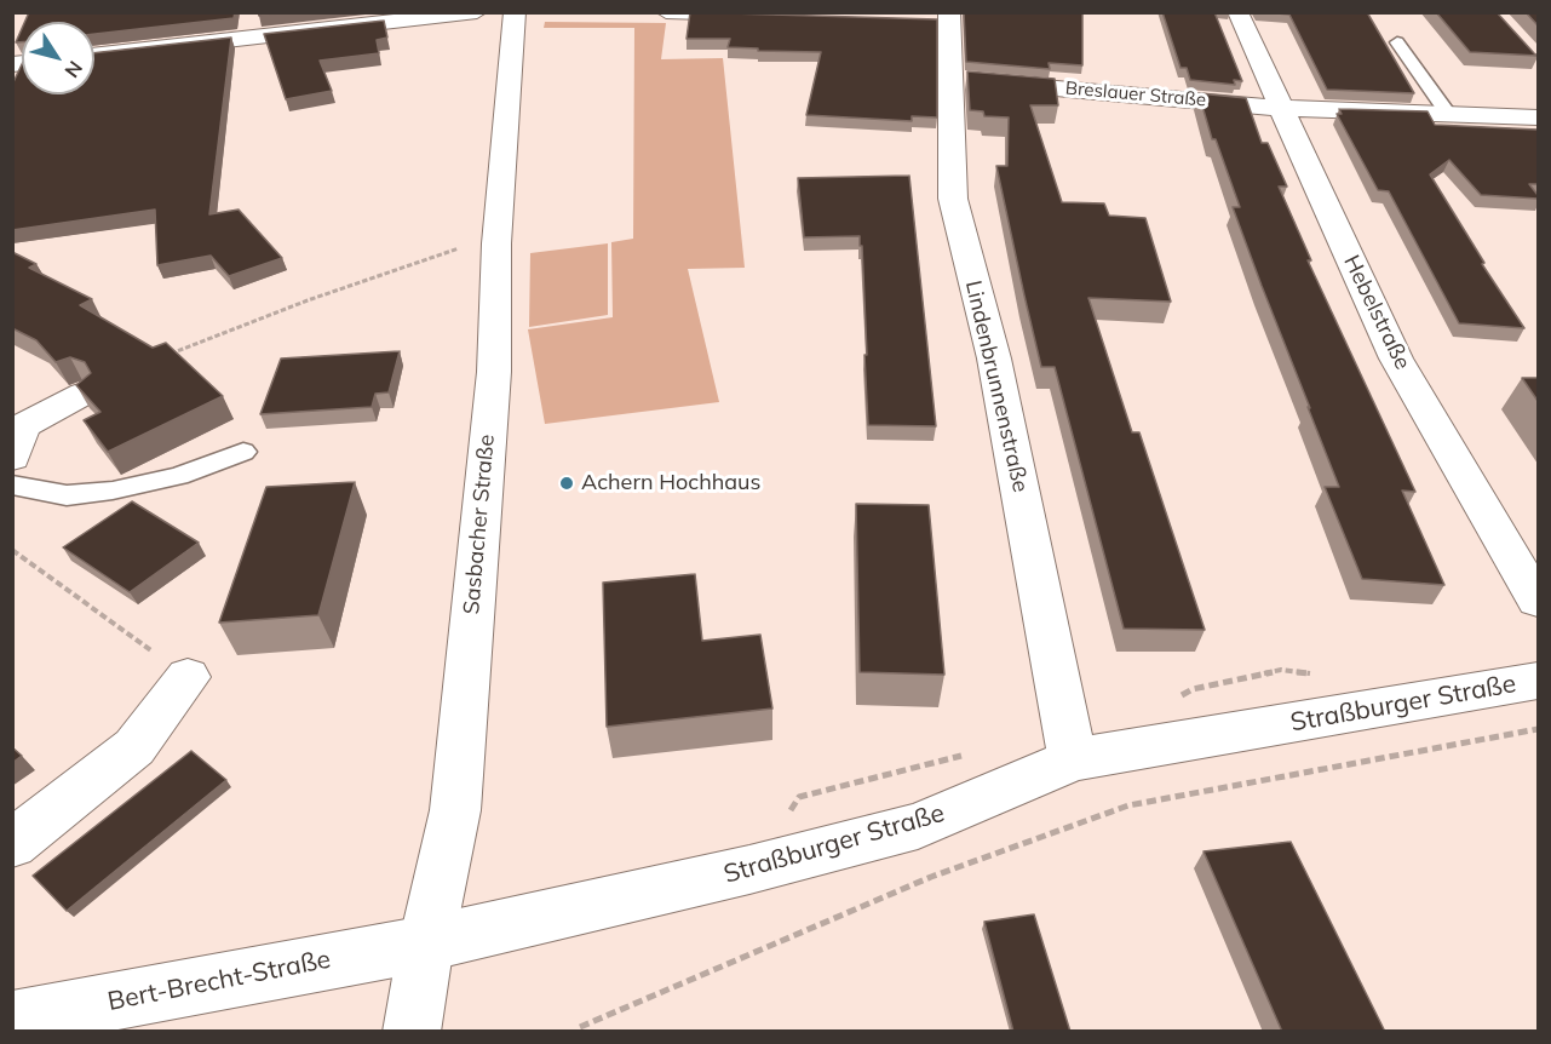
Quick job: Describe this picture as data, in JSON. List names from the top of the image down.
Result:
{
  "streets": {
    "street": [
      "Breslauer Straße",
      "Hebelstraße",
      "Lindenbrunnenstraße",
      "Sasbacher Straße",
      "Straßburger Straße",
      "Bert-Brecht-Straße"
    ]
  },
  "crossings": [
    ["Breslauer Straße", "Hebelstraße"],
    ["Breslauer Straße", "Lindenbrunnenstraße"],
    ["Lindenbrunnenstraße", "Straßburger Straße"],
    ["Sasbacher Straße", "Straßburger Straße"],
    ["Sasbacher Straße", "Bert-Brecht-Straße"],
    ["Straßburger Straße", "Bert-Brecht-Straße"]
  ],
  "places": ["Achern Hochhaus"],
  "north": "bottom right"
}
